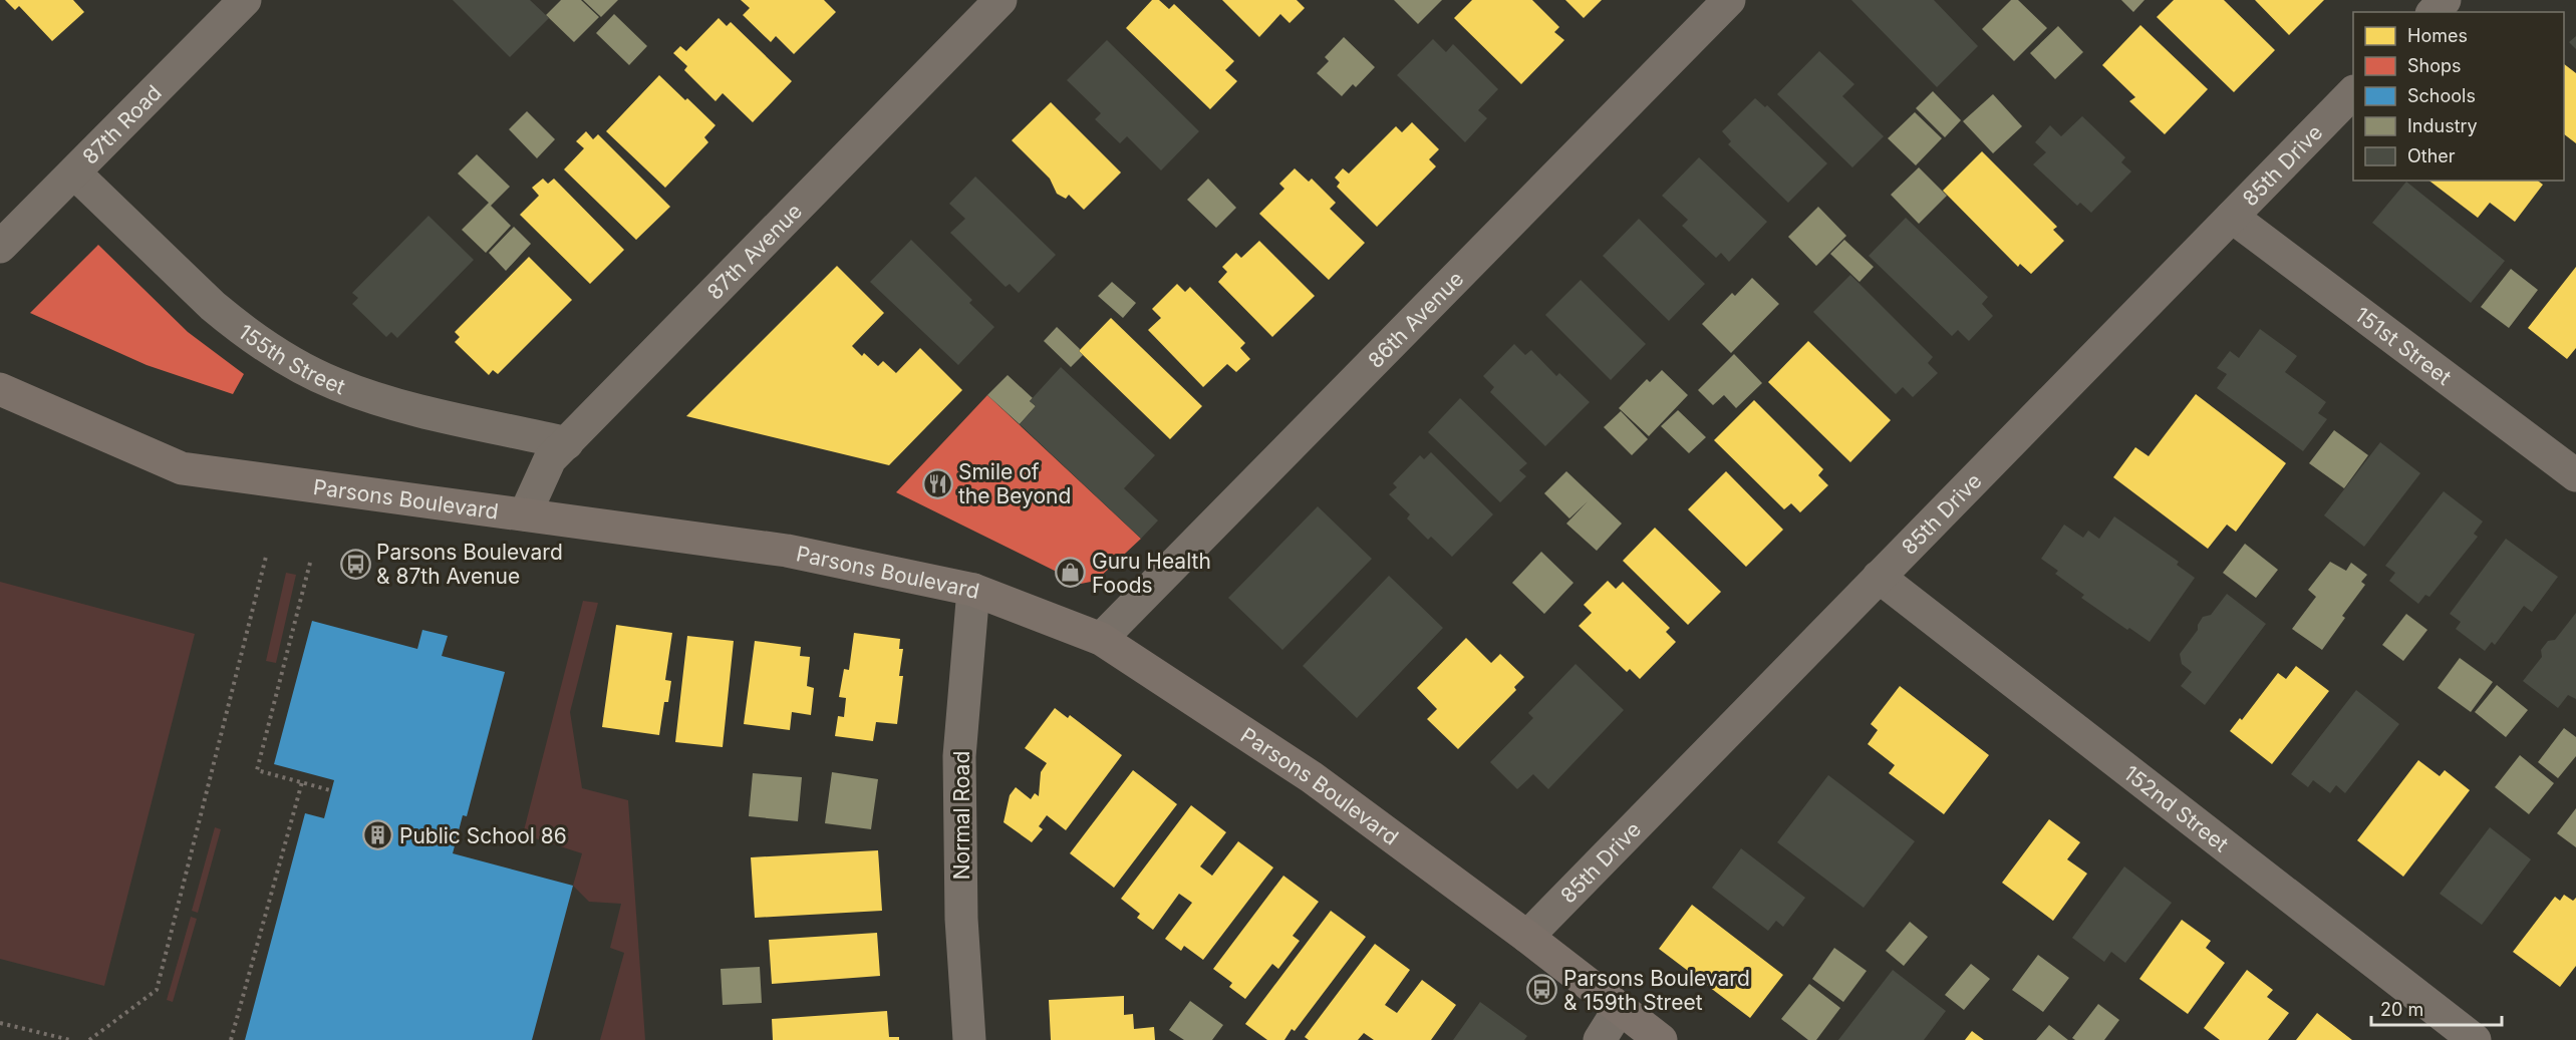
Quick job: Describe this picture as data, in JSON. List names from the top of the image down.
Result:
{
  "streets": {
    "street": [
      "87th Road",
      "85th Drive",
      "87th Avenue",
      "86th Avenue",
      "151st Street",
      "155th Street",
      "Parsons Boulevard",
      "152nd Street",
      "Normal Road"
    ]
  },
  "crossings": [
    ["87th Road", "155th Street"],
    ["85th Drive", "151st Street"],
    ["85th Drive", "Parsons Boulevard"],
    ["85th Drive", "152nd Street"],
    ["87th Avenue", "155th Street"],
    ["87th Avenue", "Parsons Boulevard"],
    ["86th Avenue", "Parsons Boulevard"],
    ["Parsons Boulevard", "Normal Road"]
  ],
  "places": {
    "restaurant": ["Smile of the Beyond"],
    "bus stop": ["Parsons Boulevard & 87th Avenue", "Parsons Boulevard & 159th Street"],
    "shop": ["Guru Health Foods"],
    "building": ["Public School 86"]
  },
  "legend": [
    "Homes",
    "Shops",
    "Schools",
    "Industry",
    "Other"
  ],
  "scale_bar": "20 m"
}
